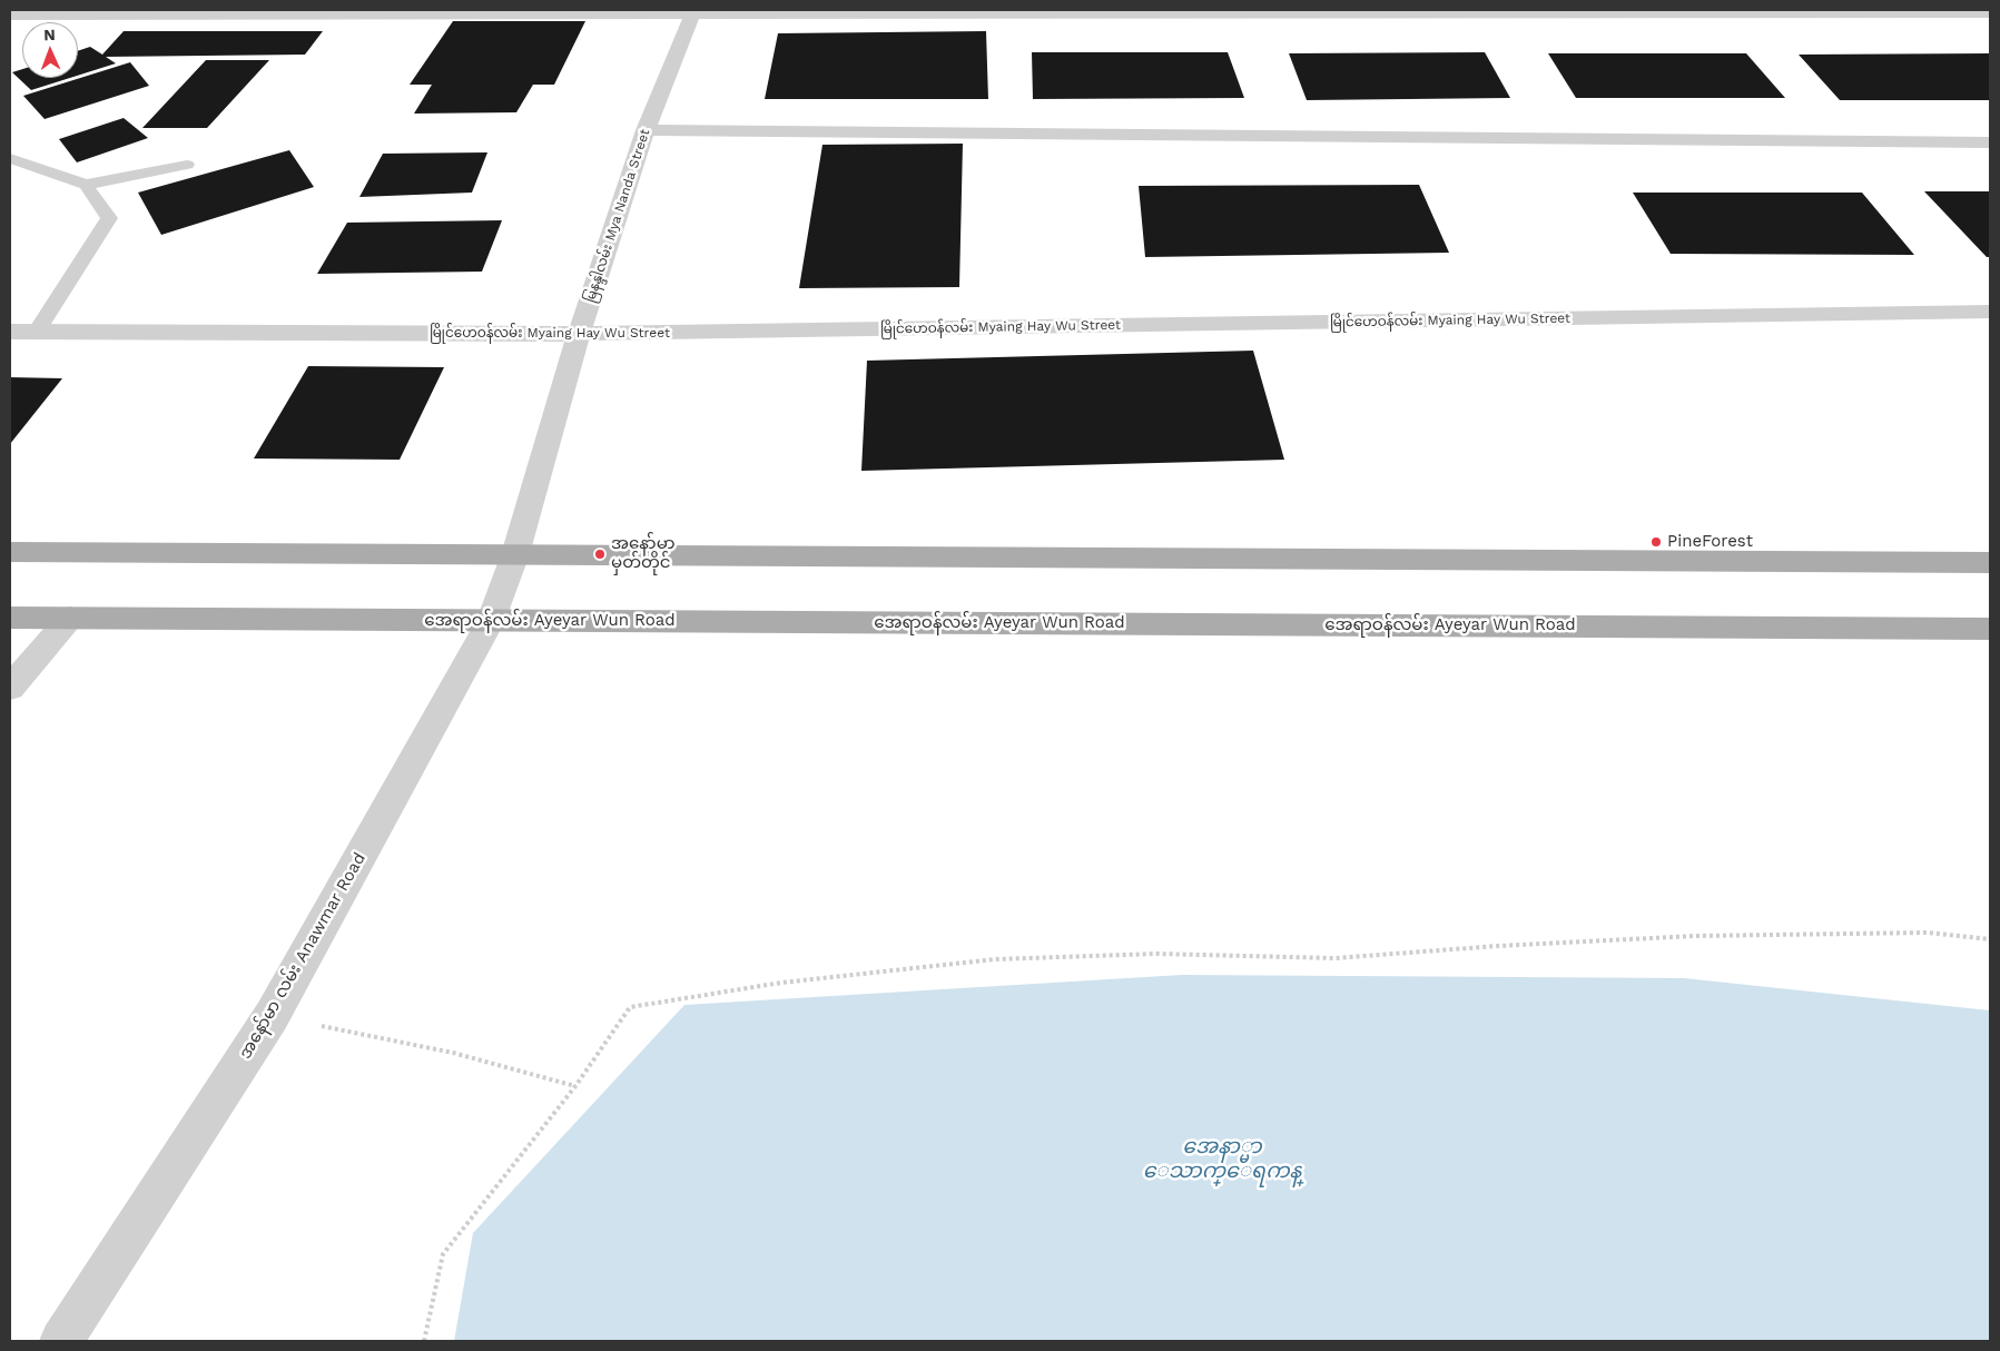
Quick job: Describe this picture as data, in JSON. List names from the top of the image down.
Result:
{
  "streets": {
    "main road": ["အေရာဝန်လမ်း Ayeyar Wun Road"],
    "street": ["မြနန္ဒါလမ်း Mya Nanda Street", "မြိုင်ဟေဝန်လမ်း Myaing Hay Wu Street", "အနော်မာ လမ်း Anawmar Road"]
  },
  "crossings": [
    ["မြနန္ဒါလမ်း Mya Nanda Street", "မြိုင်ဟေဝန်လမ်း Myaing Hay Wu Street"],
    ["မြနန္ဒါလမ်း Mya Nanda Street", "အနော်မာ လမ်း Anawmar Road"],
    ["အေရာဝန်လမ်း Ayeyar Wun Road", "အနော်မာ လမ်း Anawmar Road"]
  ],
  "water": ["အေနာ္မာ ေသာက္ေရကန္"],
  "places": ["PineForest", "အနော်မာ မှတ်တိုင်"],
  "north": "top"
}
